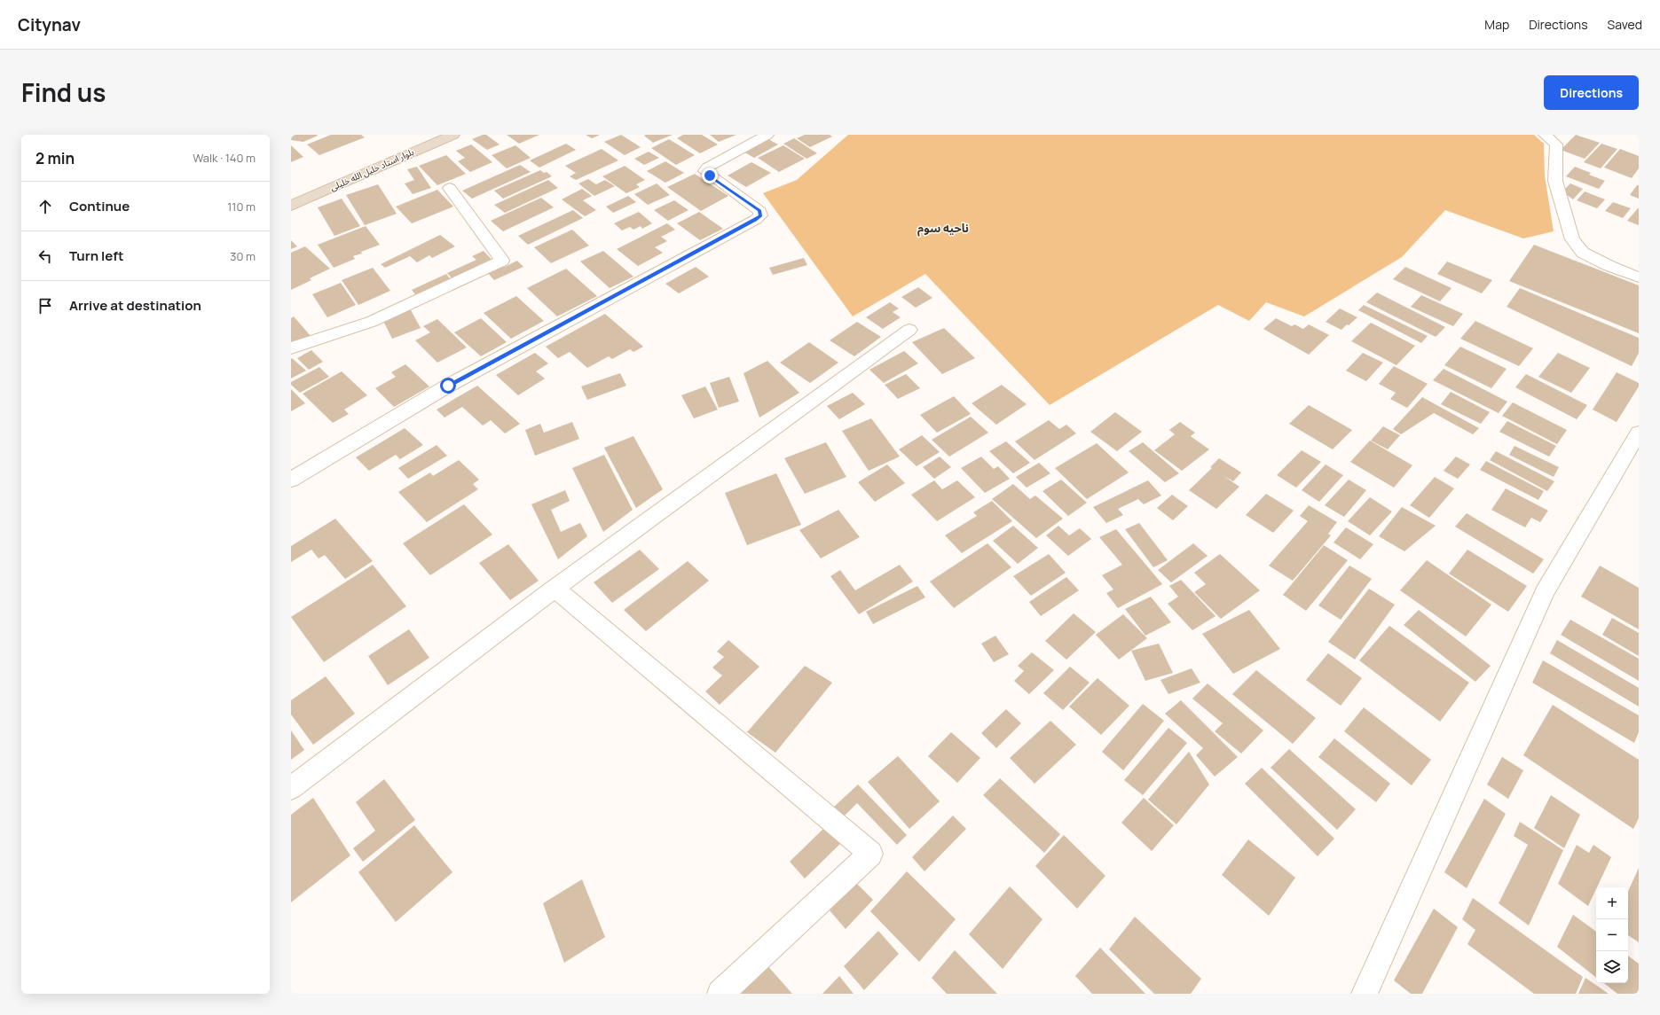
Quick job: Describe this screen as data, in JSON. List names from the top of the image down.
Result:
{
  "streets": {
    "main road": ["بلوار استاد خلیل الله خلیلی"]
  },
  "districts": ["ناحیه سوم"],
  "page": {
    "header": "Citynav",
    "nav": ["Map", "Directions", "Saved"],
    "title": "Find us",
    "buttons": "Directions",
    "heading": ["2 min", "Walk · 140 m"],
    "list": [
      ["Continue", "110 m"],
      ["Turn left", "30 m"],
      "Arrive at destination"
    ],
    "map_buttons": ["+", "−"]
  }
}
